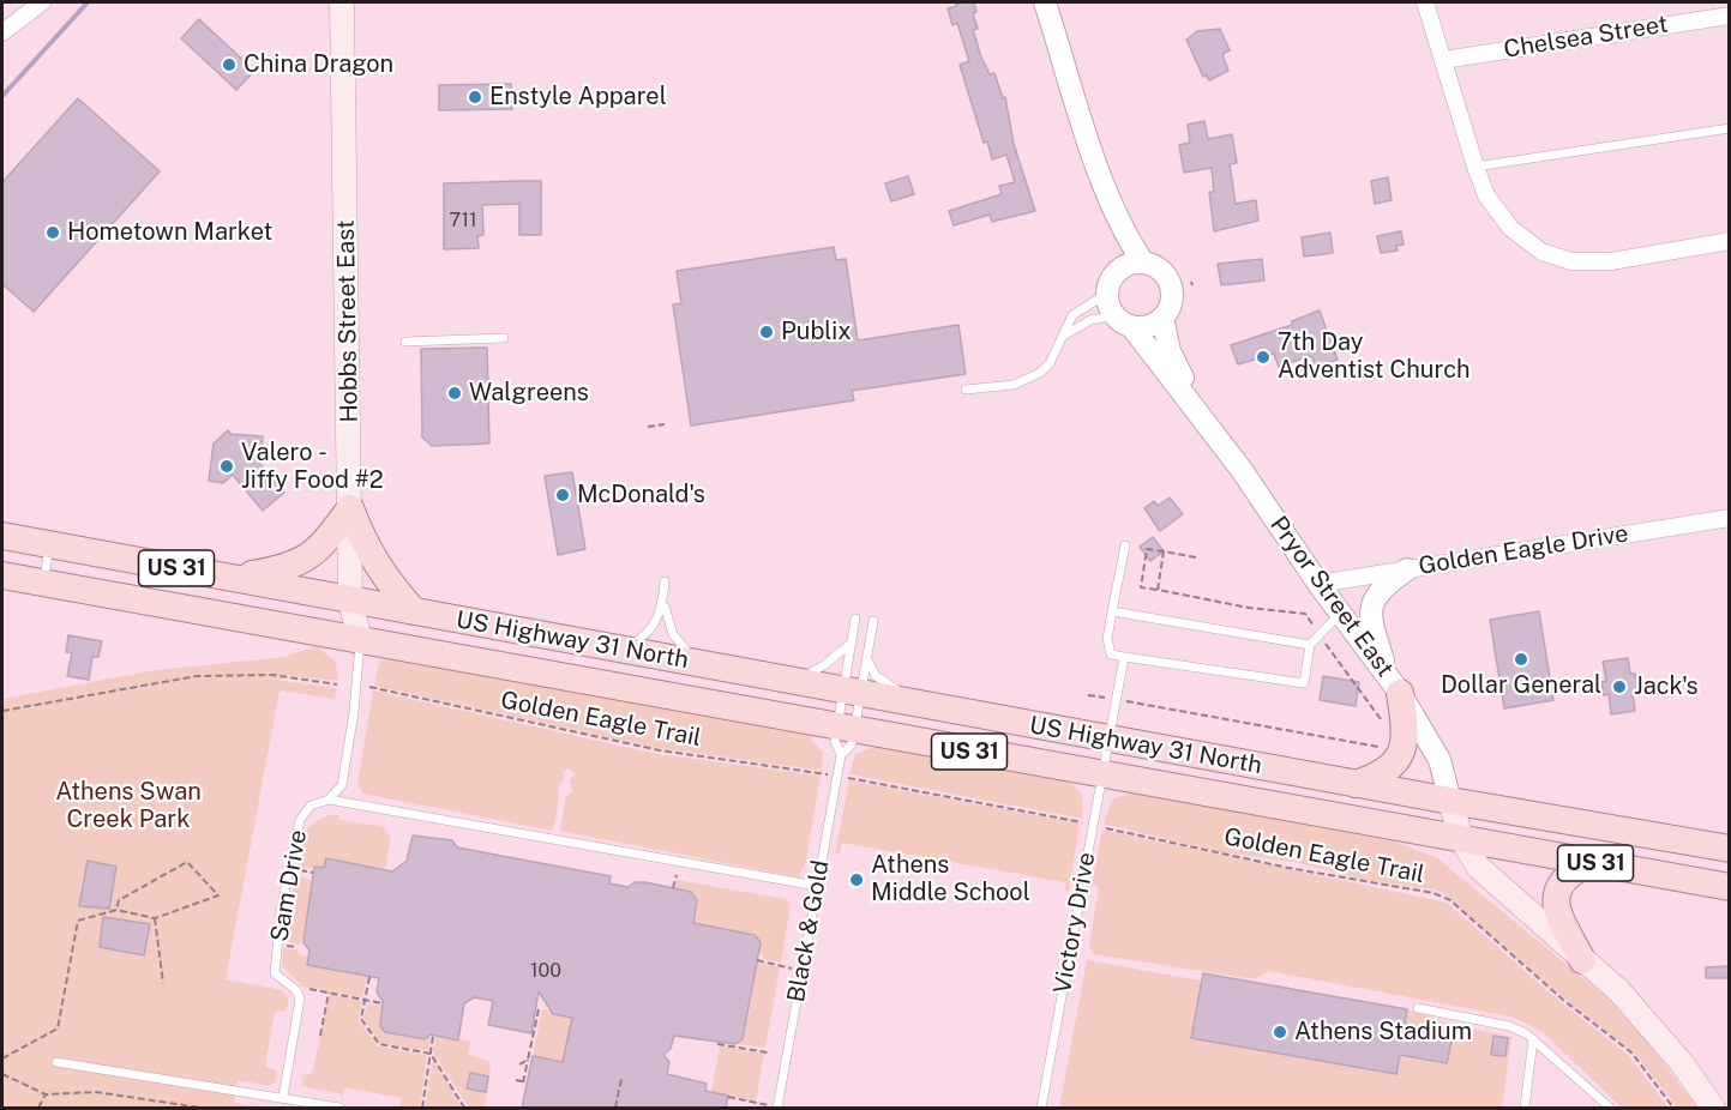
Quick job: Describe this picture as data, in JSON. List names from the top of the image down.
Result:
{
  "streets": {
    "main road": ["Hobbs Street East", "US 31", "US Highway 31 North"],
    "street": ["Chelsea Street", "Golden Eagle Drive", "Pryor Street East"],
    "lane": ["Sam Drive", "Victory Drive", "Black & Gold"],
    "path": ["Golden Eagle Trail"]
  },
  "crossings": [
    ["Hobbs Street East", "US 31"],
    ["Hobbs Street East", "US Highway 31 North"],
    ["Hobbs Street East", "Sam Drive"],
    ["Golden Eagle Drive", "Pryor Street East"],
    ["US 31", "US Highway 31 North"],
    ["US 31", "Sam Drive"],
    ["Pryor Street East", "US Highway 31 North"],
    ["US Highway 31 North", "Sam Drive"],
    ["US Highway 31 North", "Victory Drive"],
    ["US Highway 31 North", "Black & Gold"]
  ],
  "parks": ["Athens Swan Creek Park"],
  "places": [
    "China Dragon",
    "Enstyle Apparel",
    "Hometown Market",
    "Publix",
    "7th Day Adventist Church",
    "Walgreens",
    "Valero - Jiffy Food #2",
    "McDonald's",
    "Dollar General",
    "Jack's",
    "Athens Middle School",
    "Athens Stadium"
  ],
  "house_numbers": ["711", "100"]
}
